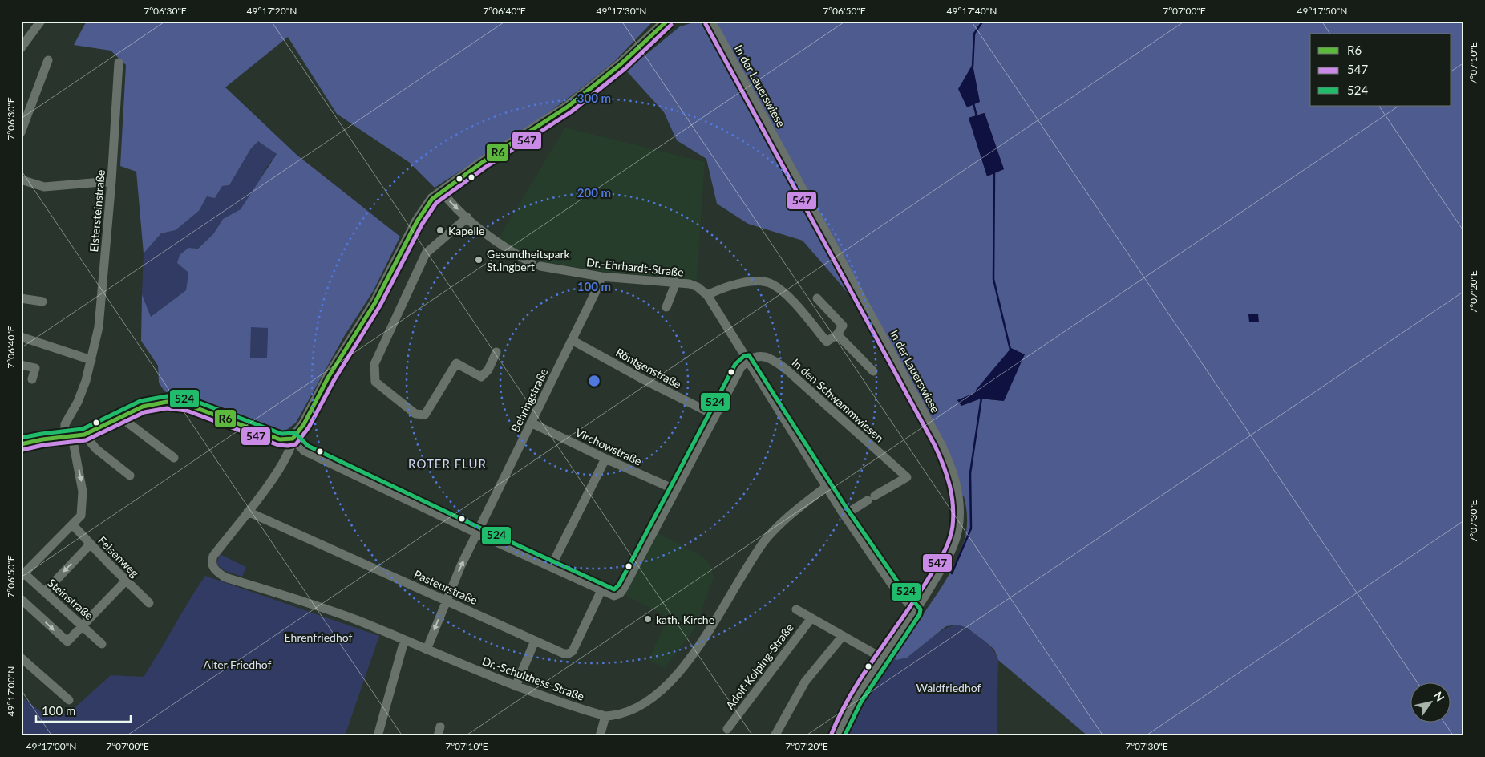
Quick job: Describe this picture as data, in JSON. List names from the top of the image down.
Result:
{
  "streets": {
    "street": [
      "In der Lauerswiese",
      "Elstersteinstraße",
      "Dr.-Ehrhardt-Straße",
      "Röntgenstraße",
      "Behringstraße",
      "In den Schwammwiesen",
      "Virchowstraße",
      "Felsenweg",
      "Pasteurstraße",
      "Steinstraße",
      "Adolf-Kolping-Straße",
      "Dr.-Schulthess-Straße"
    ]
  },
  "crossings": [
    ["In der Lauerswiese", "Dr.-Ehrhardt-Straße"],
    ["Dr.-Ehrhardt-Straße", "Behringstraße"],
    ["Dr.-Ehrhardt-Straße", "In den Schwammwiesen"],
    ["Dr.-Ehrhardt-Straße", "Dr.-Schulthess-Straße"],
    ["Röntgenstraße", "Behringstraße"],
    ["Behringstraße", "Virchowstraße"],
    ["Behringstraße", "Pasteurstraße"],
    ["Behringstraße", "Dr.-Schulthess-Straße"],
    ["Pasteurstraße", "Dr.-Schulthess-Straße"]
  ],
  "districts": ["ROTER FLUR"],
  "parks": ["Ehrenfriedhof", "Alter Friedhof", "Waldfriedhof"],
  "places": ["Kapelle", "Gesundheitspark St.Ingbert", "kath. Kirche"],
  "lines": ["transit line R6", "transit line 547", "transit line 524"],
  "legend": ["R6", "547", "524"],
  "scale_bar": "100 m",
  "north": "top right",
  "coordinates": [
    "7°06'30\"E",
    "49°17'20\"N",
    "7°06'40\"E",
    "49°17'30\"N",
    "7°06'50\"E",
    "49°17'40\"N",
    "7°07'00\"E",
    "49°17'50\"N",
    "7°07'10\"E",
    "7°07'20\"E",
    "7°07'30\"E",
    "49°17'00\"N"
  ],
  "rings": ["300 m", "200 m", "100 m"]
}
